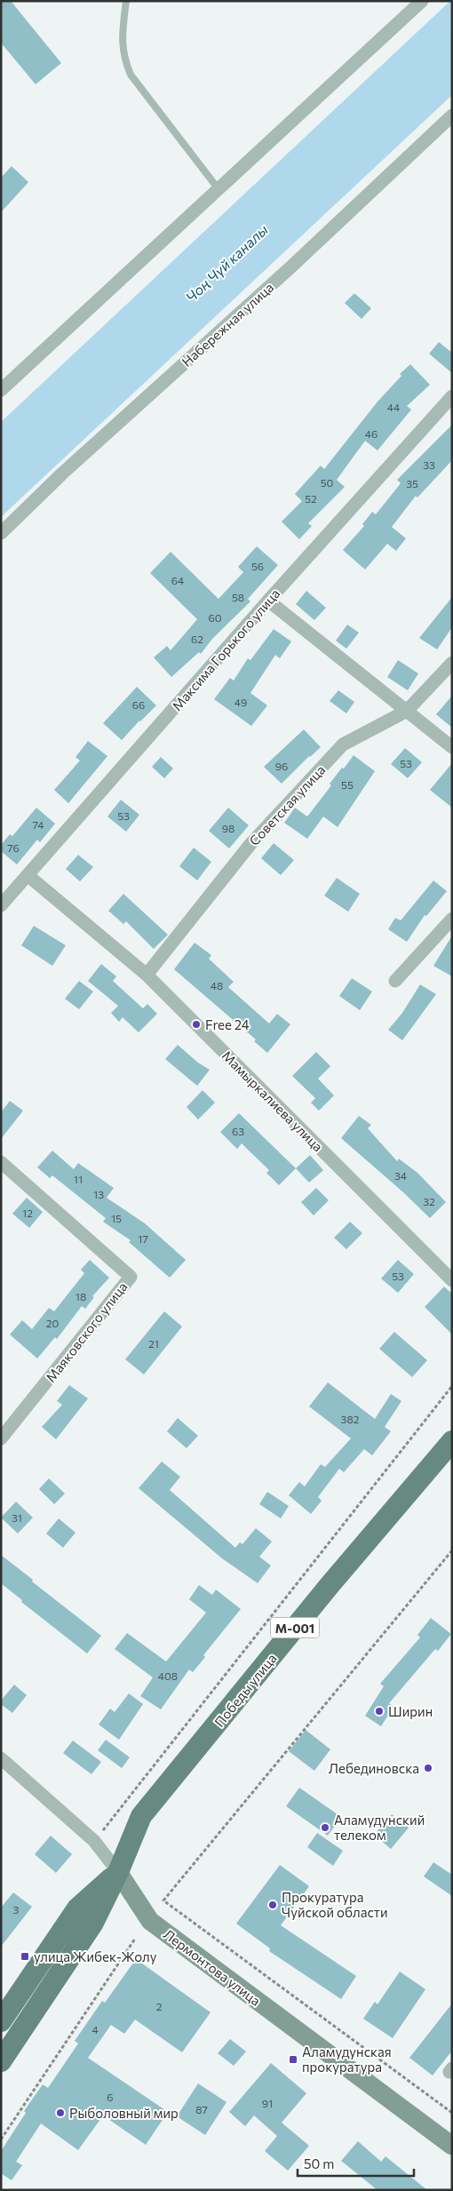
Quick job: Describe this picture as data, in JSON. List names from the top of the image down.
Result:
{
  "streets": {
    "main road": ["М-001", "Победы улица", "Лермонтова улица"],
    "street": [
      "Набережная улица",
      "Максима Горького улица",
      "Советская улица",
      "Мамыркалиева улица",
      "Маяковского улица"
    ]
  },
  "crossings": [
    ["Максима Горького улица", "Мамыркалиева улица"],
    ["Советская улица", "Мамыркалиева улица"],
    ["М-001", "Победы улица"],
    ["М-001", "Лермонтова улица"],
    ["Победы улица", "Лермонтова улица"]
  ],
  "water": ["Чоң Чүй каналы"],
  "places": {
    "other": [
      "Free 24",
      "Ширин",
      "Лебединовска",
      "Аламудунский телеком",
      "Прокуратура Чуйской области",
      "Рыболовный мир"
    ],
    "transit": ["улица Жибек-Жолу", "Аламудунская прокуратура"]
  },
  "house_numbers": [
    "44",
    "46",
    "33",
    "50",
    "35",
    "52",
    "56",
    "64",
    "58",
    "60",
    "62",
    "49",
    "66",
    "53",
    "96",
    "55",
    "53",
    "74",
    "98",
    "76",
    "48",
    "63",
    "34",
    "11",
    "13",
    "32",
    "12",
    "15",
    "17",
    "53",
    "18",
    "20",
    "21",
    "382",
    "31",
    "408",
    "3",
    "2",
    "4",
    "6",
    "91",
    "87"
  ],
  "scale_bar": "50 m"
}
